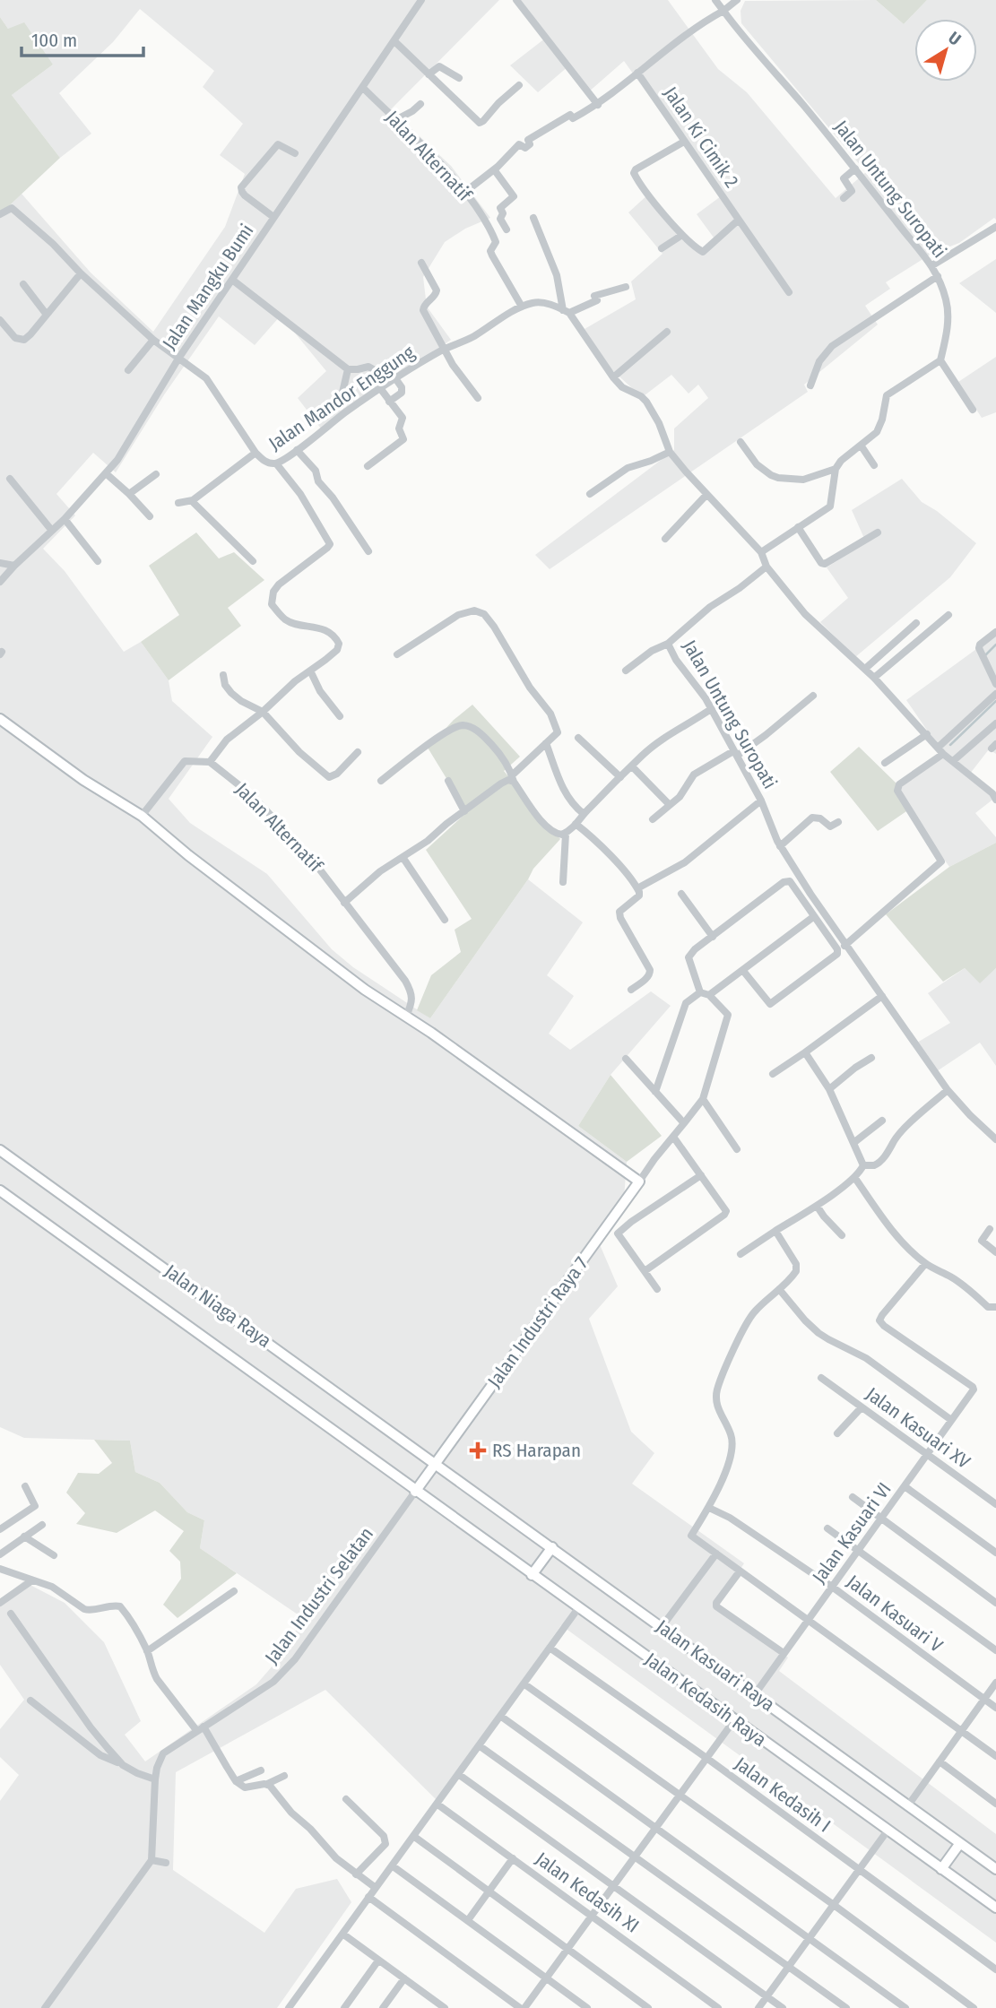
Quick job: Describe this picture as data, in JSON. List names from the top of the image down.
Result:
{
  "streets": {
    "main road": [
      "Jalan Niaga Raya",
      "Jalan Industri Raya 7",
      "Jalan Kasuari Raya",
      "Jalan Kedasih Raya"
    ],
    "street": [
      "Jalan Ki Cimik 2",
      "Jalan Alternatif",
      "Jalan Untung Suropati",
      "Jalan Mangku Bumi",
      "Jalan Mandor Enggung",
      "Jalan Kasuari XV",
      "Jalan Kasuari VI",
      "Jalan Industri Selatan",
      "Jalan Kasuari V",
      "Jalan Kedasih I",
      "Jalan Kedasih XI"
    ]
  },
  "crossings": [
    ["Jalan Alternatif", "Jalan Mangku Bumi"],
    ["Jalan Alternatif", "Jalan Mandor Enggung"],
    ["Jalan Mangku Bumi", "Jalan Mandor Enggung"],
    ["Jalan Niaga Raya", "Jalan Industri Raya 7"],
    ["Jalan Niaga Raya", "Jalan Industri Selatan"],
    ["Jalan Niaga Raya", "Jalan Kasuari Raya"],
    ["Jalan Niaga Raya", "Jalan Kedasih Raya"],
    ["Jalan Industri Raya 7", "Jalan Industri Selatan"],
    ["Jalan Industri Raya 7", "Jalan Kasuari Raya"],
    ["Jalan Industri Raya 7", "Jalan Kedasih Raya"],
    ["Jalan Kasuari XV", "Jalan Kasuari VI"],
    ["Jalan Kasuari VI", "Jalan Kasuari V"],
    ["Jalan Kasuari VI", "Jalan Kasuari Raya"],
    ["Jalan Industri Selatan", "Jalan Kedasih Raya"]
  ],
  "places": {
    "health": ["RS Harapan"]
  },
  "scale_bar": "100 m",
  "north": "top right"
}
